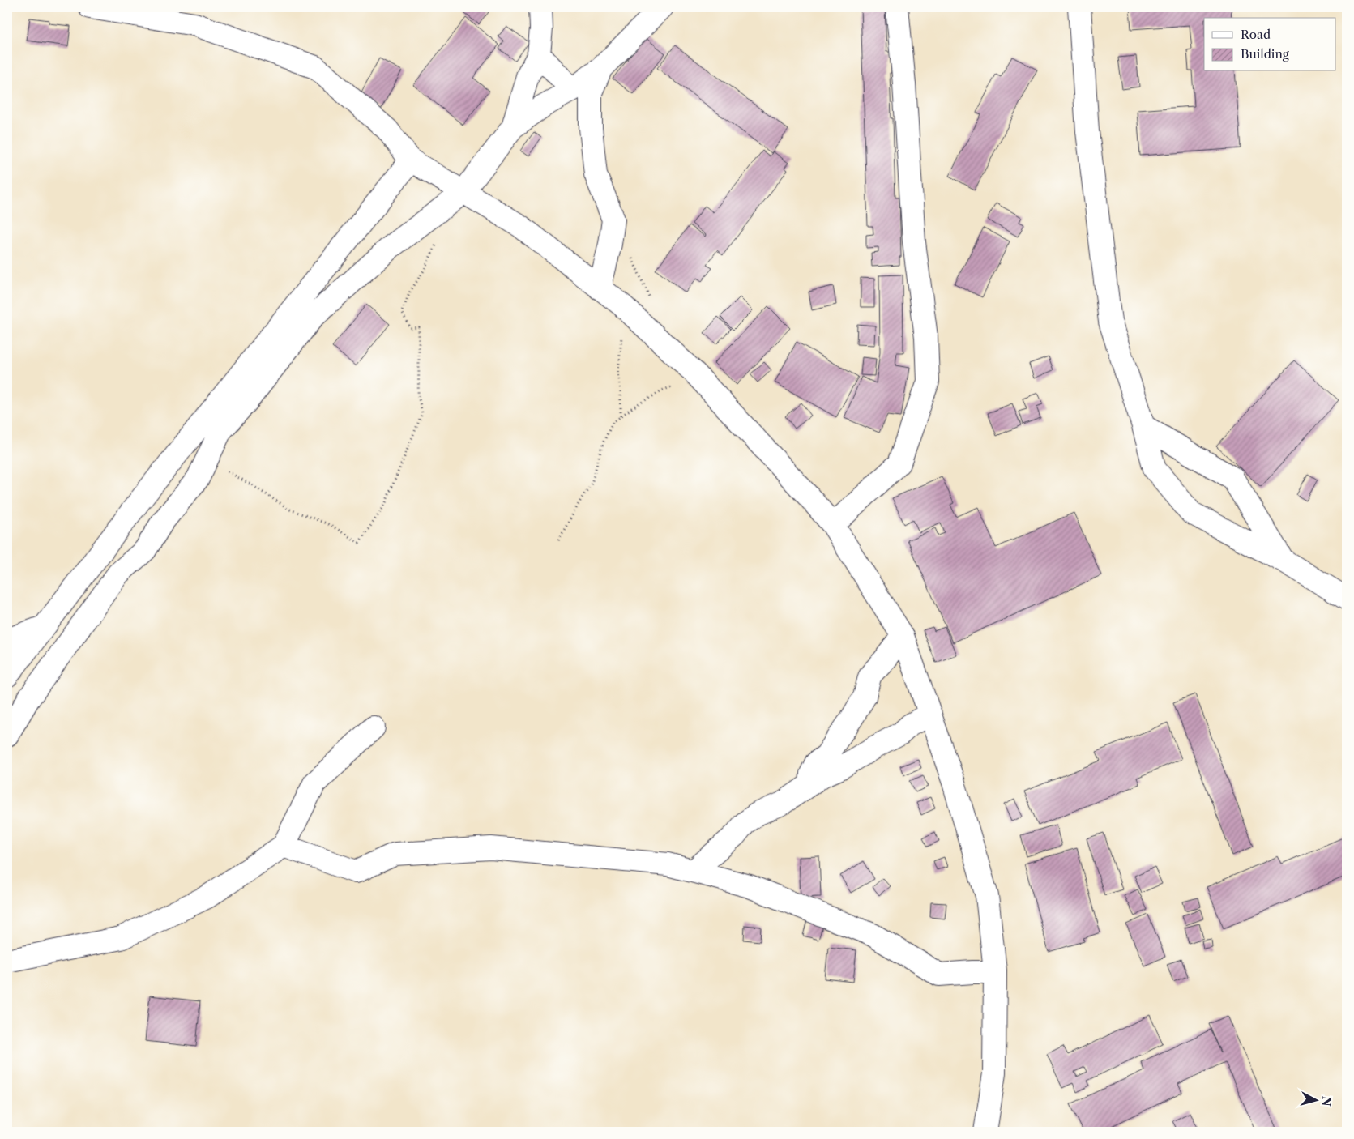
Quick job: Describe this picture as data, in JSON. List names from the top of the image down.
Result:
{
  "legend": ["Road", "Building"],
  "north": "right"
}
